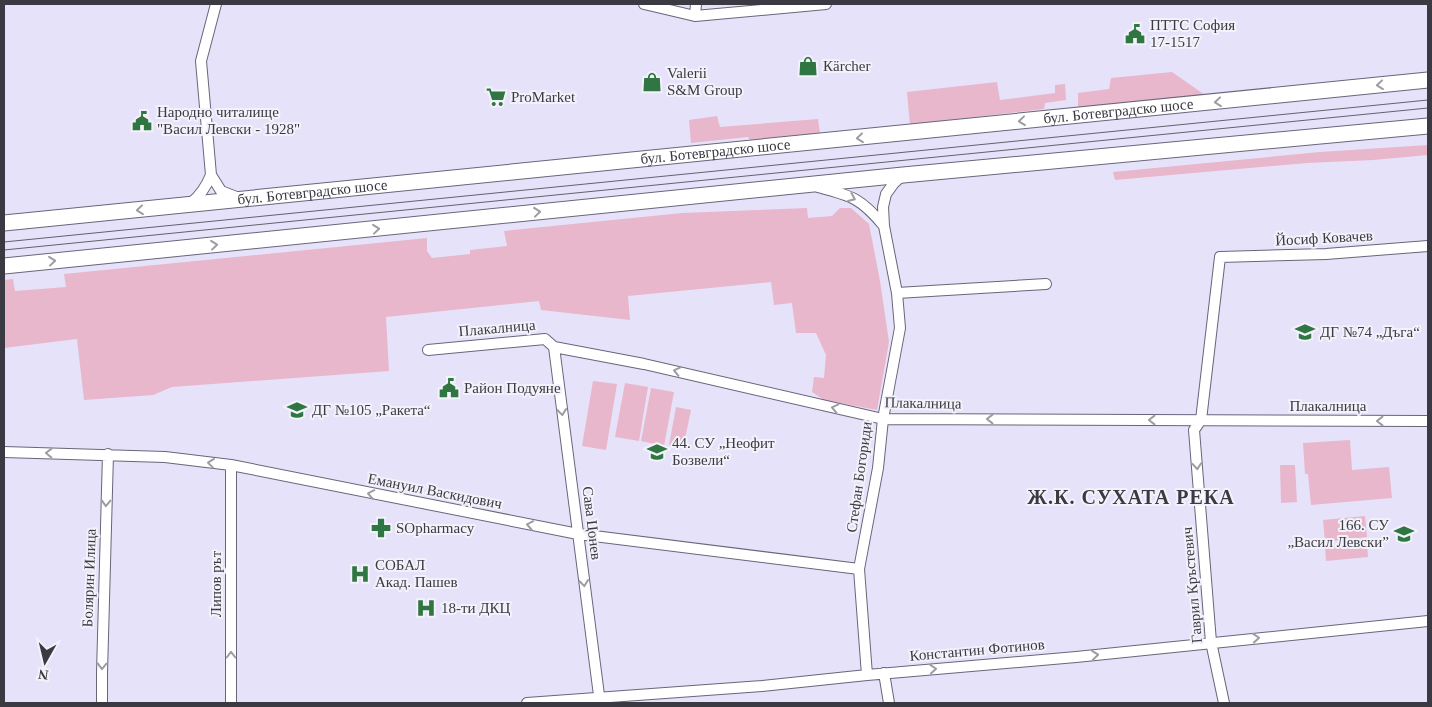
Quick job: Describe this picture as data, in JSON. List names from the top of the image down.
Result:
{
  "streets": {
    "main road": ["бул. Ботевградско шосе"],
    "street": [
      "Йосиф Ковачев",
      "Плакалница",
      "Стефан Богориди",
      "Емануил Васкидович",
      "Сава Цонев",
      "Болярин Илица",
      "Липов рът",
      "Гаврил Кръстевич",
      "Константин Фотинов"
    ]
  },
  "crossings": [
    ["Йосиф Ковачев", "Гаврил Кръстевич"],
    ["Плакалница", "Стефан Богориди"],
    ["Плакалница", "Сава Цонев"],
    ["Плакалница", "Гаврил Кръстевич"],
    ["Стефан Богориди", "Емануил Васкидович"],
    ["Стефан Богориди", "Константин Фотинов"],
    ["Емануил Васкидович", "Сава Цонев"],
    ["Емануил Васкидович", "Болярин Илица"],
    ["Емануил Васкидович", "Липов рът"],
    ["Сава Цонев", "Константин Фотинов"],
    ["Гаврил Кръстевич", "Константин Фотинов"]
  ],
  "one_way": [
    "Плакалница",
    "Емануил Васкидович",
    "Сава Цонев",
    "Болярин Илица",
    "Липов рът",
    "Гаврил Кръстевич",
    "Константин Фотинов"
  ],
  "districts": ["Ж.К. СУХАТА РЕКА"],
  "places": {
    "public building": ["ПТТС София 17-1517", "Народно читалище \"Васил Левски - 1928\"", "Район Подуяне"],
    "shop": ["Кärcher", "Valerii S&M Group"],
    "supermarket": ["ProMarket"],
    "school or university": [
      "ДГ №74 „Дъга“",
      "ДГ №105 „Ракета“",
      "44. СУ „Неофит Бозвели“",
      "166. СУ „Васил Левски”"
    ],
    "pharmacy": ["SOpharmacy"],
    "hospital": ["СОБАЛ Акад. Пашев", "18-ти ДКЦ"]
  },
  "north": "bottom"
}
